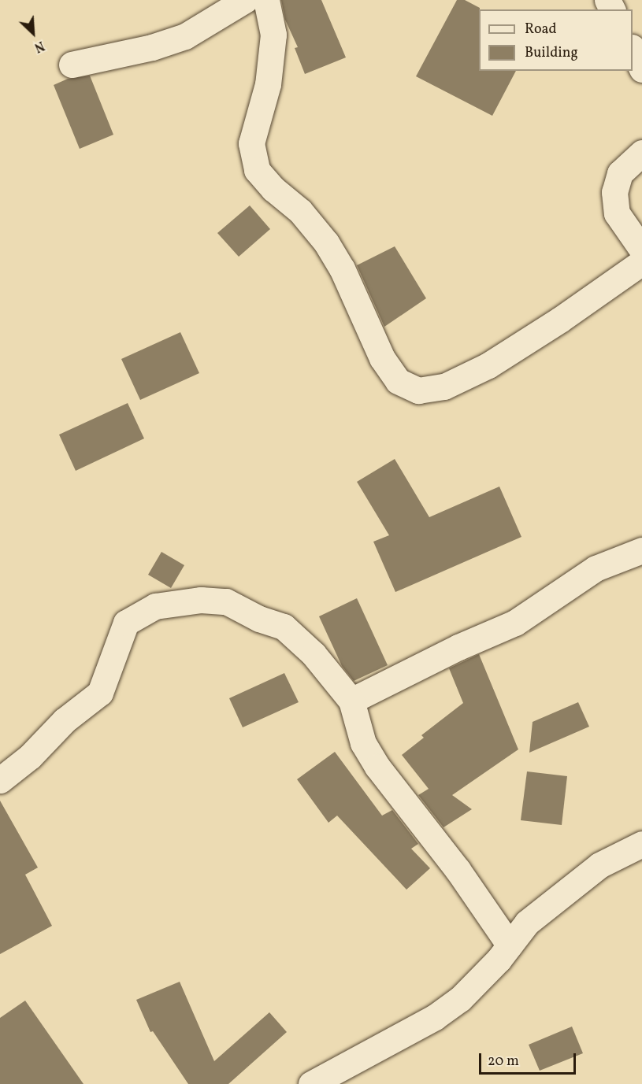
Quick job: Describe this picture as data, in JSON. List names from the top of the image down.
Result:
{
  "legend": ["Road", "Building"],
  "scale_bar": "20 m",
  "north": "bottom right"
}
